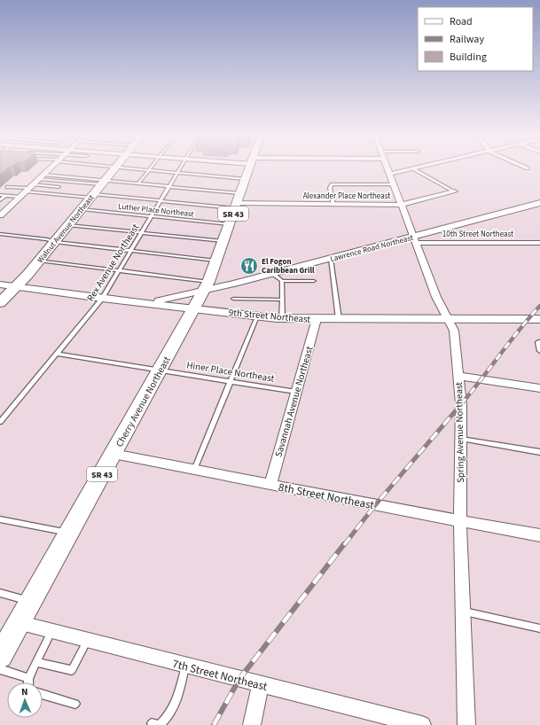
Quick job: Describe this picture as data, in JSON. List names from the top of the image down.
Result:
{
  "streets": {
    "main road": ["SR 43", "Walnut Avenue Northeast", "Cherry Avenue Northeast"],
    "street": [
      "Alexander Place Northeast",
      "10th Street Northeast",
      "Lawrence Road Northeast",
      "9th Street Northeast",
      "Savannah Avenue Northeast",
      "Spring Avenue Northeast",
      "8th Street Northeast",
      "7th Street Northeast"
    ],
    "lane": ["Luther Place Northeast", "Rex Avenue Northeast", "Hiner Place Northeast"]
  },
  "crossings": [
    ["Alexander Place Northeast", "Walnut Avenue Northeast"],
    ["Alexander Place Northeast", "Rex Avenue Northeast"],
    ["Alexander Place Northeast", "Cherry Avenue Northeast"],
    ["Alexander Place Northeast", "Spring Avenue Northeast"],
    ["Luther Place Northeast", "Walnut Avenue Northeast"],
    ["Luther Place Northeast", "Rex Avenue Northeast"],
    ["Luther Place Northeast", "Cherry Avenue Northeast"],
    ["Walnut Avenue Northeast", "9th Street Northeast"],
    ["10th Street Northeast", "Lawrence Road Northeast"],
    ["10th Street Northeast", "Spring Avenue Northeast"],
    ["Lawrence Road Northeast", "9th Street Northeast"],
    ["Lawrence Road Northeast", "Cherry Avenue Northeast"],
    ["Lawrence Road Northeast", "Spring Avenue Northeast"],
    ["Rex Avenue Northeast", "9th Street Northeast"],
    ["Rex Avenue Northeast", "Hiner Place Northeast"],
    ["9th Street Northeast", "Cherry Avenue Northeast"],
    ["9th Street Northeast", "Savannah Avenue Northeast"],
    ["9th Street Northeast", "Spring Avenue Northeast"],
    ["Hiner Place Northeast", "Cherry Avenue Northeast"],
    ["Hiner Place Northeast", "Savannah Avenue Northeast"],
    ["Cherry Avenue Northeast", "8th Street Northeast"],
    ["Cherry Avenue Northeast", "7th Street Northeast"],
    ["Savannah Avenue Northeast", "8th Street Northeast"],
    ["Spring Avenue Northeast", "8th Street Northeast"]
  ],
  "places": {
    "restaurant": ["El Fogon Caribbean Grill"]
  },
  "legend": ["Road", "Railway", "Building"],
  "north": "top"
}
